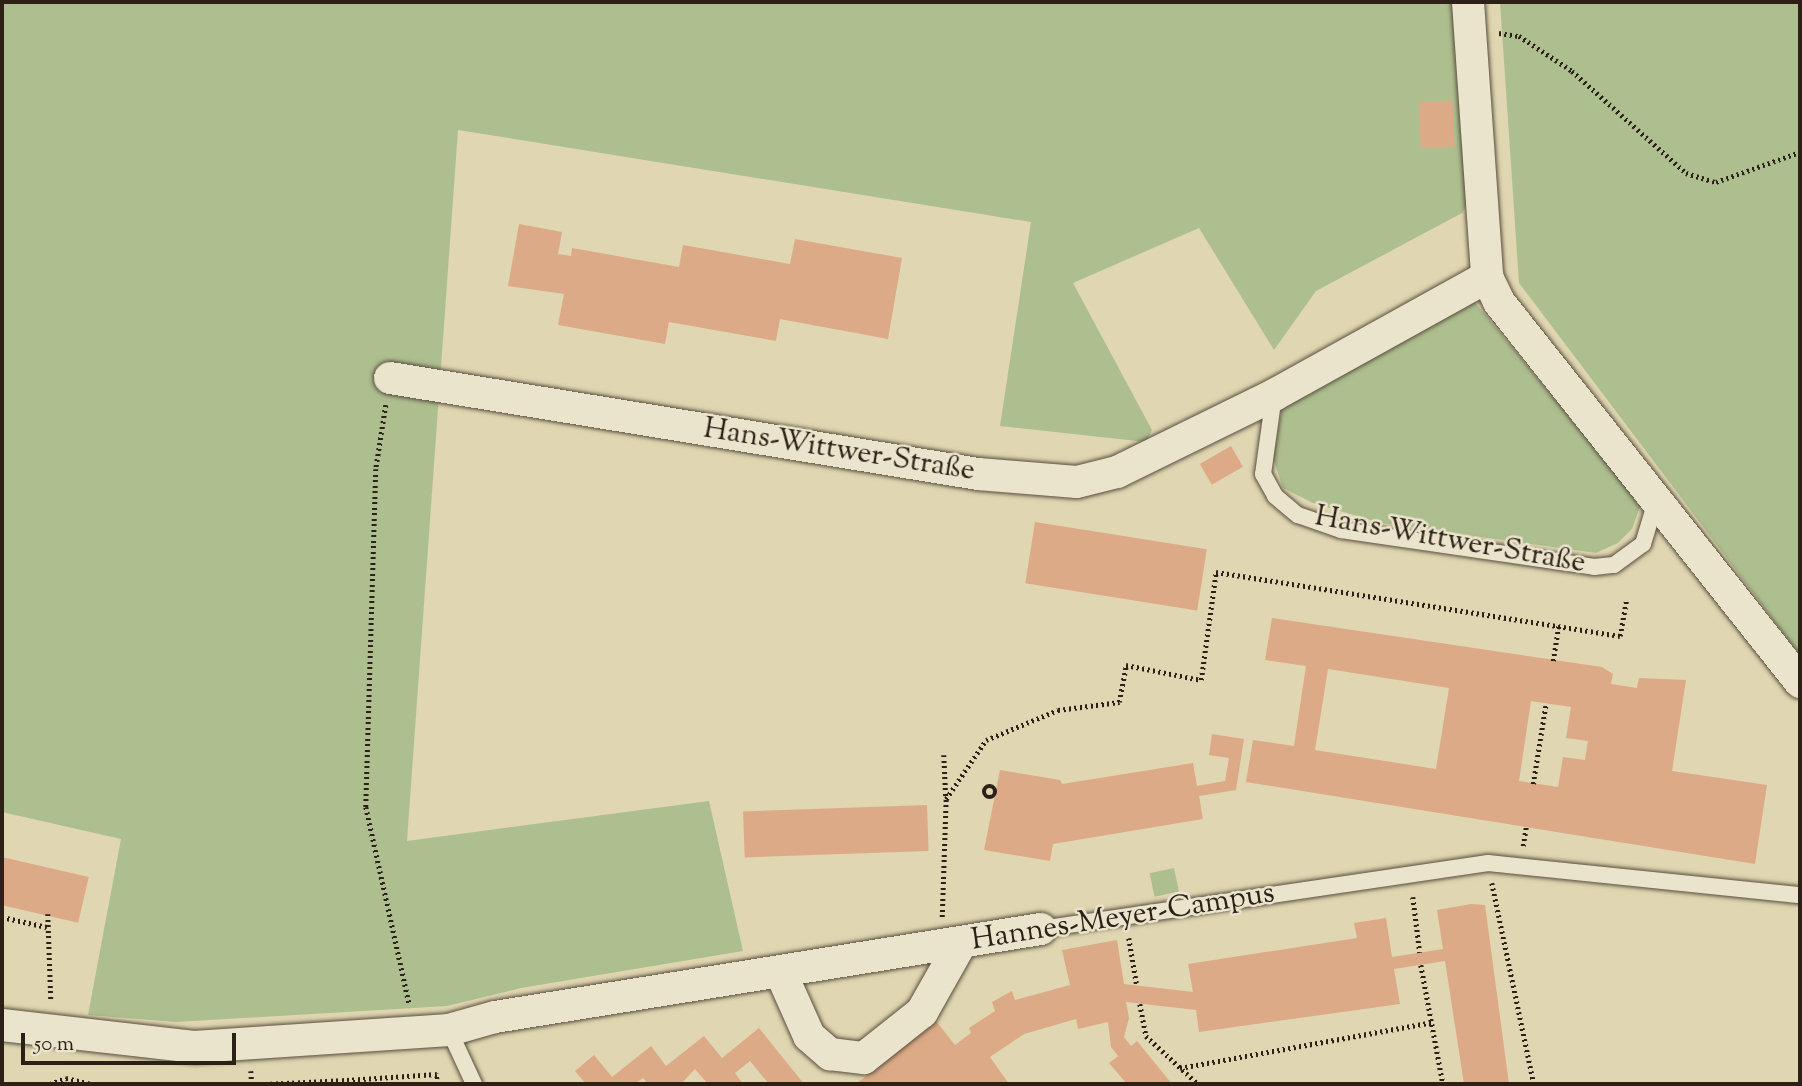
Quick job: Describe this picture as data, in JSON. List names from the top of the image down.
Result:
{
  "streets": {
    "street": ["Hans-Wittwer-Straße", "Hannes-Meyer-Campus"]
  },
  "scale_bar": "50 m"
}
